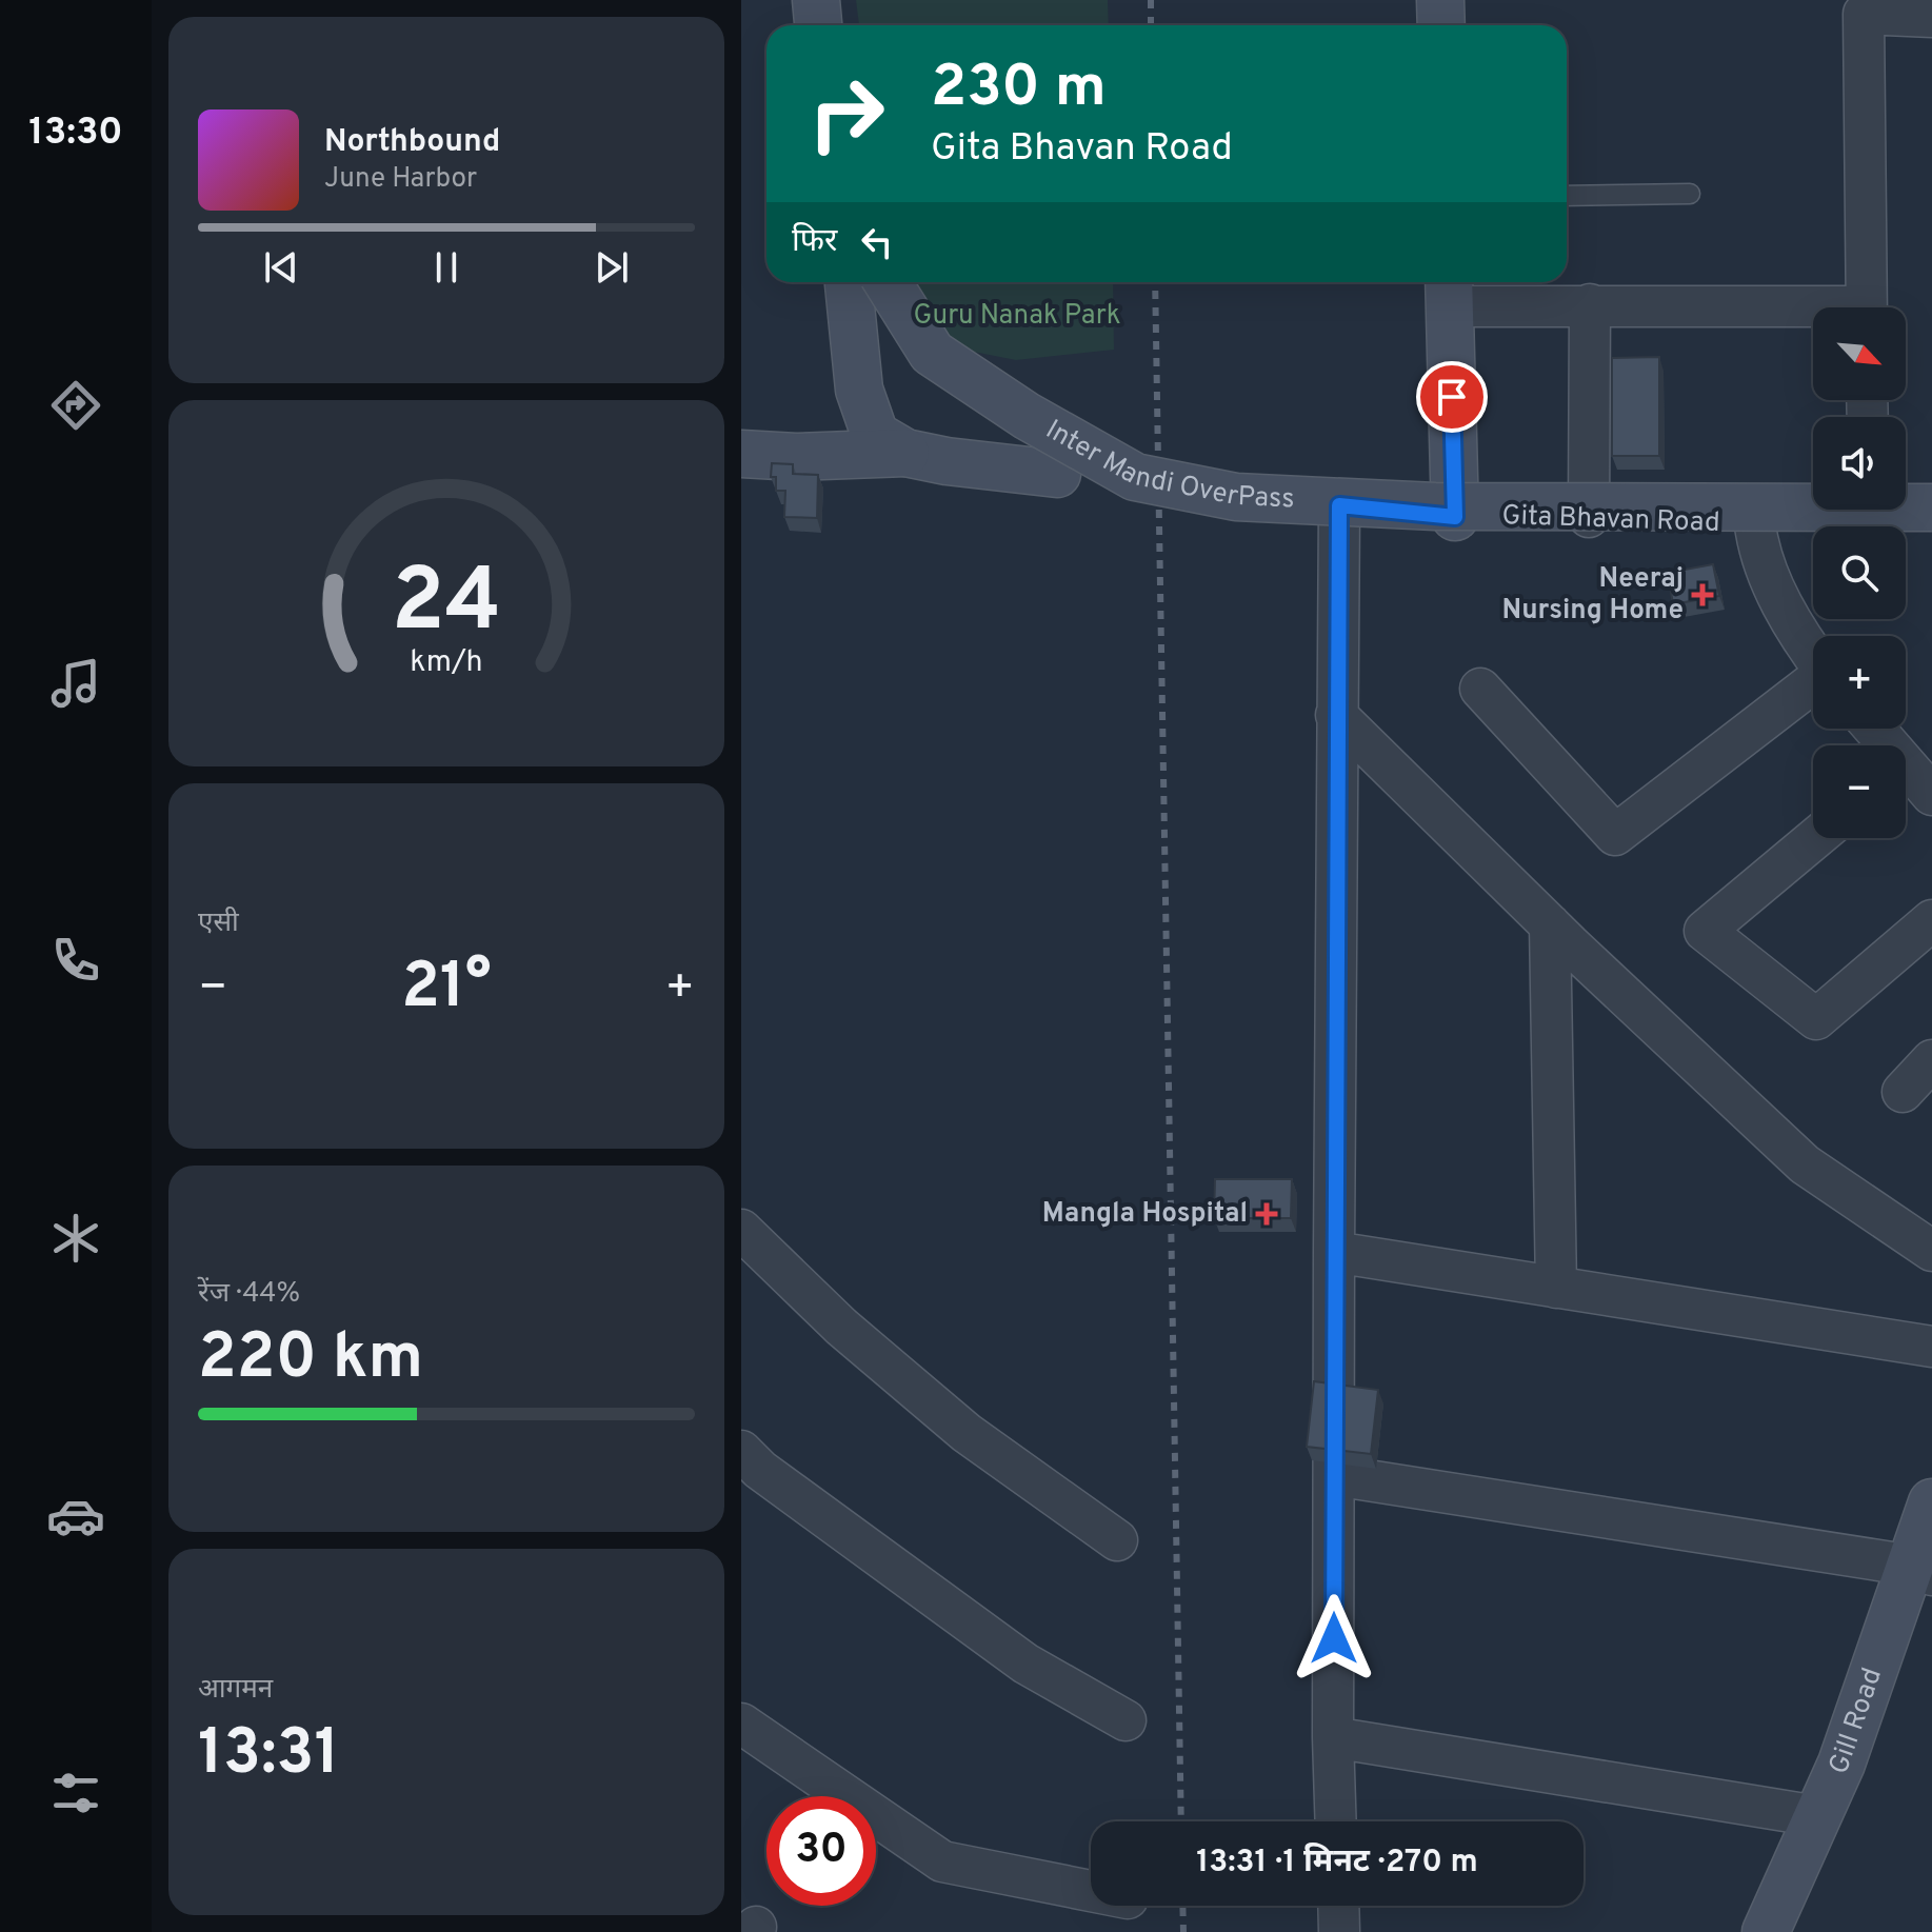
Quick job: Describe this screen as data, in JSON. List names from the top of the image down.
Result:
{
  "streets": {
    "street": ["Inter Mandi OverPass", "Gita Bhavan Road", "Gill Road"]
  },
  "parks": ["Guru Nanak Park"],
  "places": {
    "health": ["Neeraj Nursing Home", "Mangla Hospital"]
  },
  "north": "bottom right",
  "page": {
    "tabs": "13:30",
    "turn": ["230 m", "Gita Bhavan Road"],
    "song": ["Northbound", "June Harbor"],
    "then": "फिर",
    "map_buttons": ["+", "−"],
    "tile": [
      "एसी",
      ["रेंज · 44%", "220 km"],
      ["आगमन", "13:31"]
    ],
    "heat": ["−", "21°", "+"],
    "limit": "30",
    "trip": "13:31 · 1 मिनट · 270 m",
    "gauge": ["24", "km/h"]
  }
}
